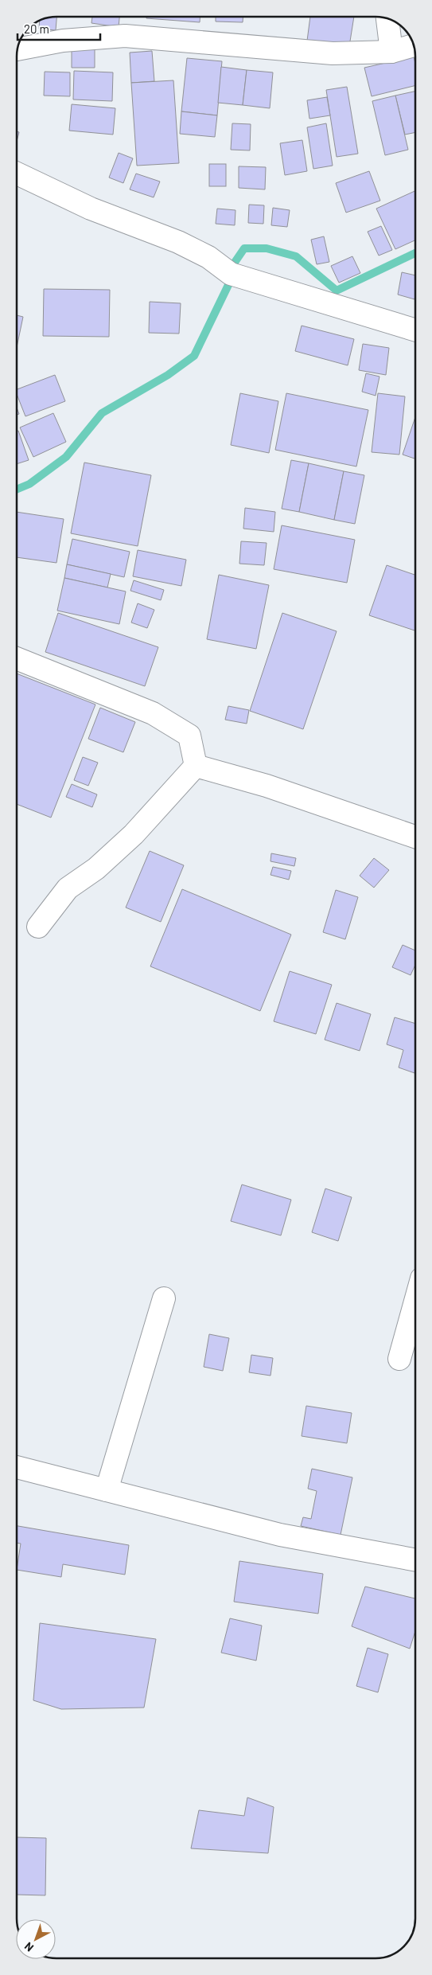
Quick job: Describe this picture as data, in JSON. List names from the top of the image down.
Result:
{
  "scale_bar": "20 m",
  "north": "bottom left"
}
